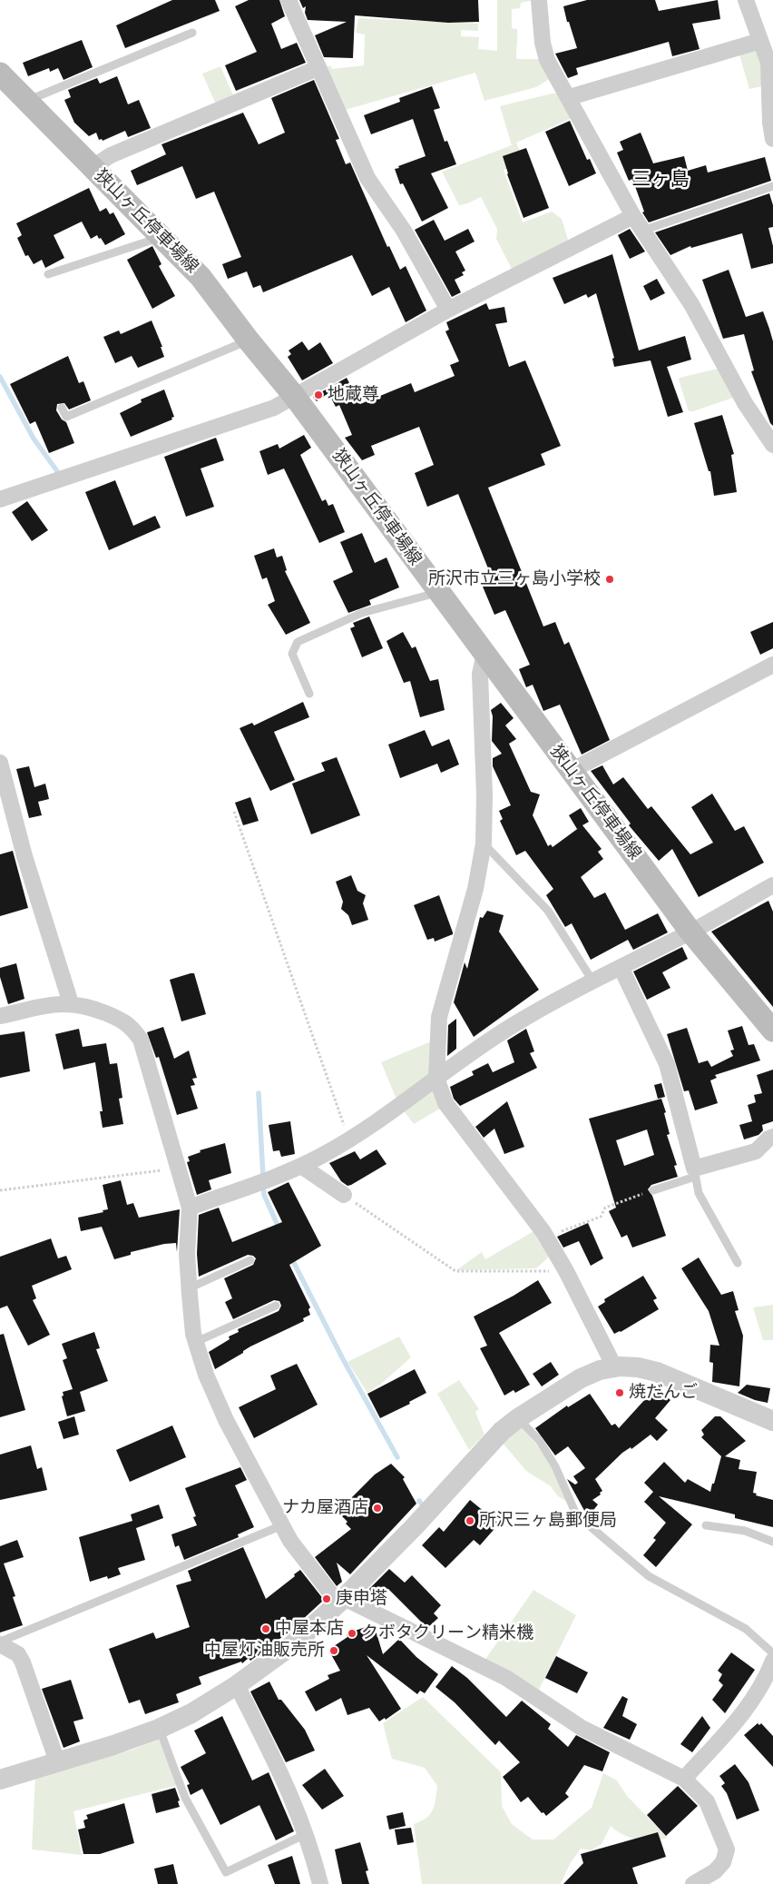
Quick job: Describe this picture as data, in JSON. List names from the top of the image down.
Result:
{
  "streets": {
    "main road": ["狭山ヶ丘停車場線"]
  },
  "districts": ["三ヶ島"],
  "places": [
    "地蔵尊",
    "所沢市立三ヶ島小学校",
    "焼だんご",
    "ナカ屋酒店",
    "所沢三ヶ島郵便局",
    "庚申塔",
    "中屋本店",
    "クボタクリーン精米機",
    "中屋灯油販売所"
  ]
}
